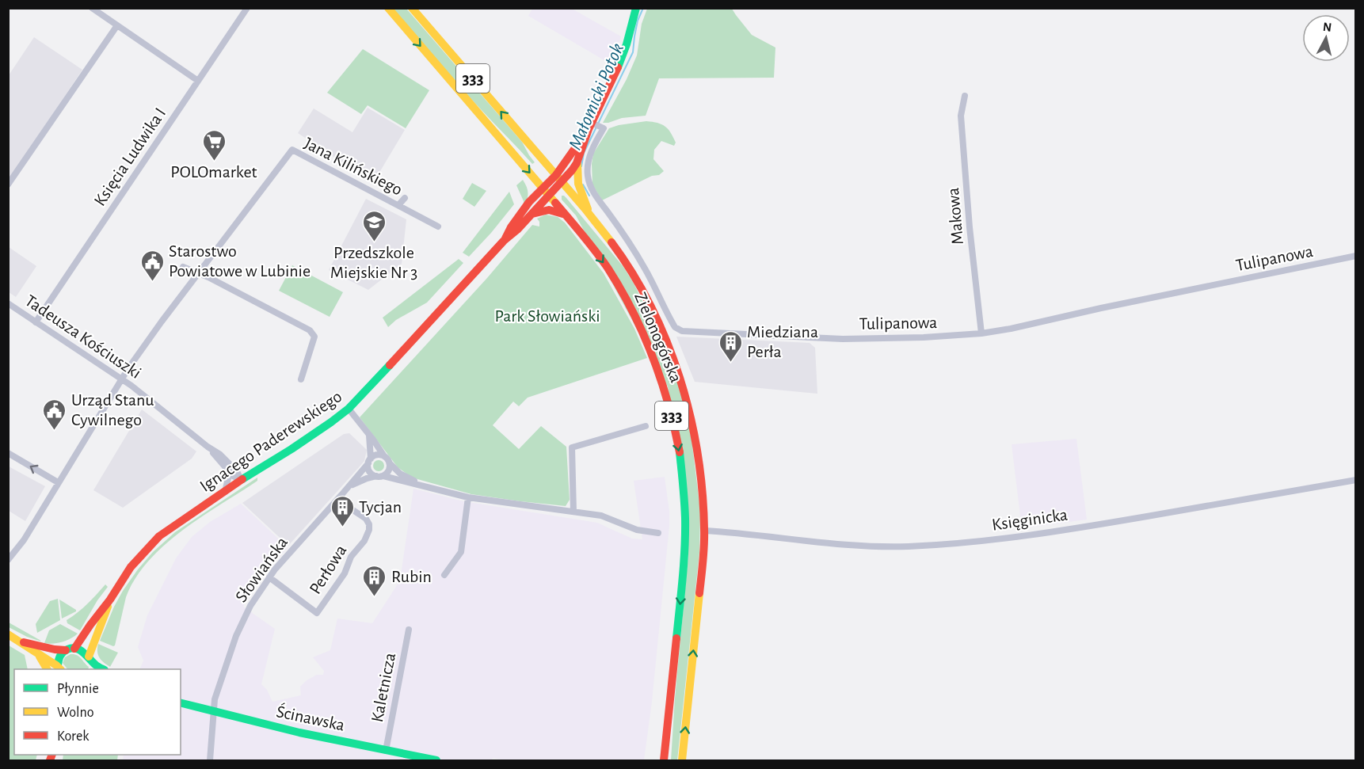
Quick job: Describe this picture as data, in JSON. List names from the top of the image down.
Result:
{
  "streets": {
    "main road": [
      "333",
      "Zielonogórska",
      "Ignacego Paderewskiego",
      "Ścinawska"
    ],
    "street": [
      "Księcia Ludwika I",
      "Jana Kilińskiego",
      "Makowa",
      "Tulipanowa",
      "Tadeusza Kościuszki",
      "Księginicka",
      "Słowiańska",
      "Perłowa",
      "Kaletnicza"
    ]
  },
  "crossings": [
    ["Księcia Ludwika I", "Tadeusza Kościuszki"],
    ["Jana Kilińskiego", "Tadeusza Kościuszki"],
    ["Makowa", "Tulipanowa"],
    ["Tadeusza Kościuszki", "Ignacego Paderewskiego"],
    ["Zielonogórska", "Księginicka"],
    ["Słowiańska", "Perłowa"],
    ["Słowiańska", "Ścinawska"],
    ["Kaletnicza", "Ścinawska"]
  ],
  "water": ["Małomicki Potok"],
  "parks": ["Park Słowiański"],
  "places": {
    "supermarket": ["POLOmarket"],
    "school or university": ["Przedszkole Miejskie Nr 3"],
    "public building": ["Starostwo Powiatowe w Lubinie", "Urząd Stanu Cywilnego"],
    "building": ["Miedziana Perła", "Tycjan", "Rubin"]
  },
  "legend": ["Płynnie", "Wolno", "Korek"],
  "north": "top"
}
